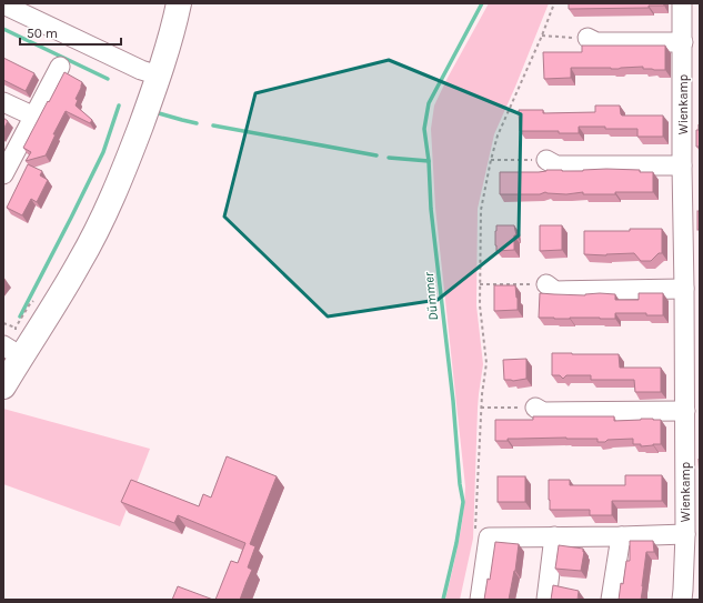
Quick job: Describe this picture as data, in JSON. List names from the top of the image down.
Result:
{
  "streets": {
    "street": ["Wienkamp"]
  },
  "water": ["Dümmer"],
  "scale_bar": "50 m"
}
